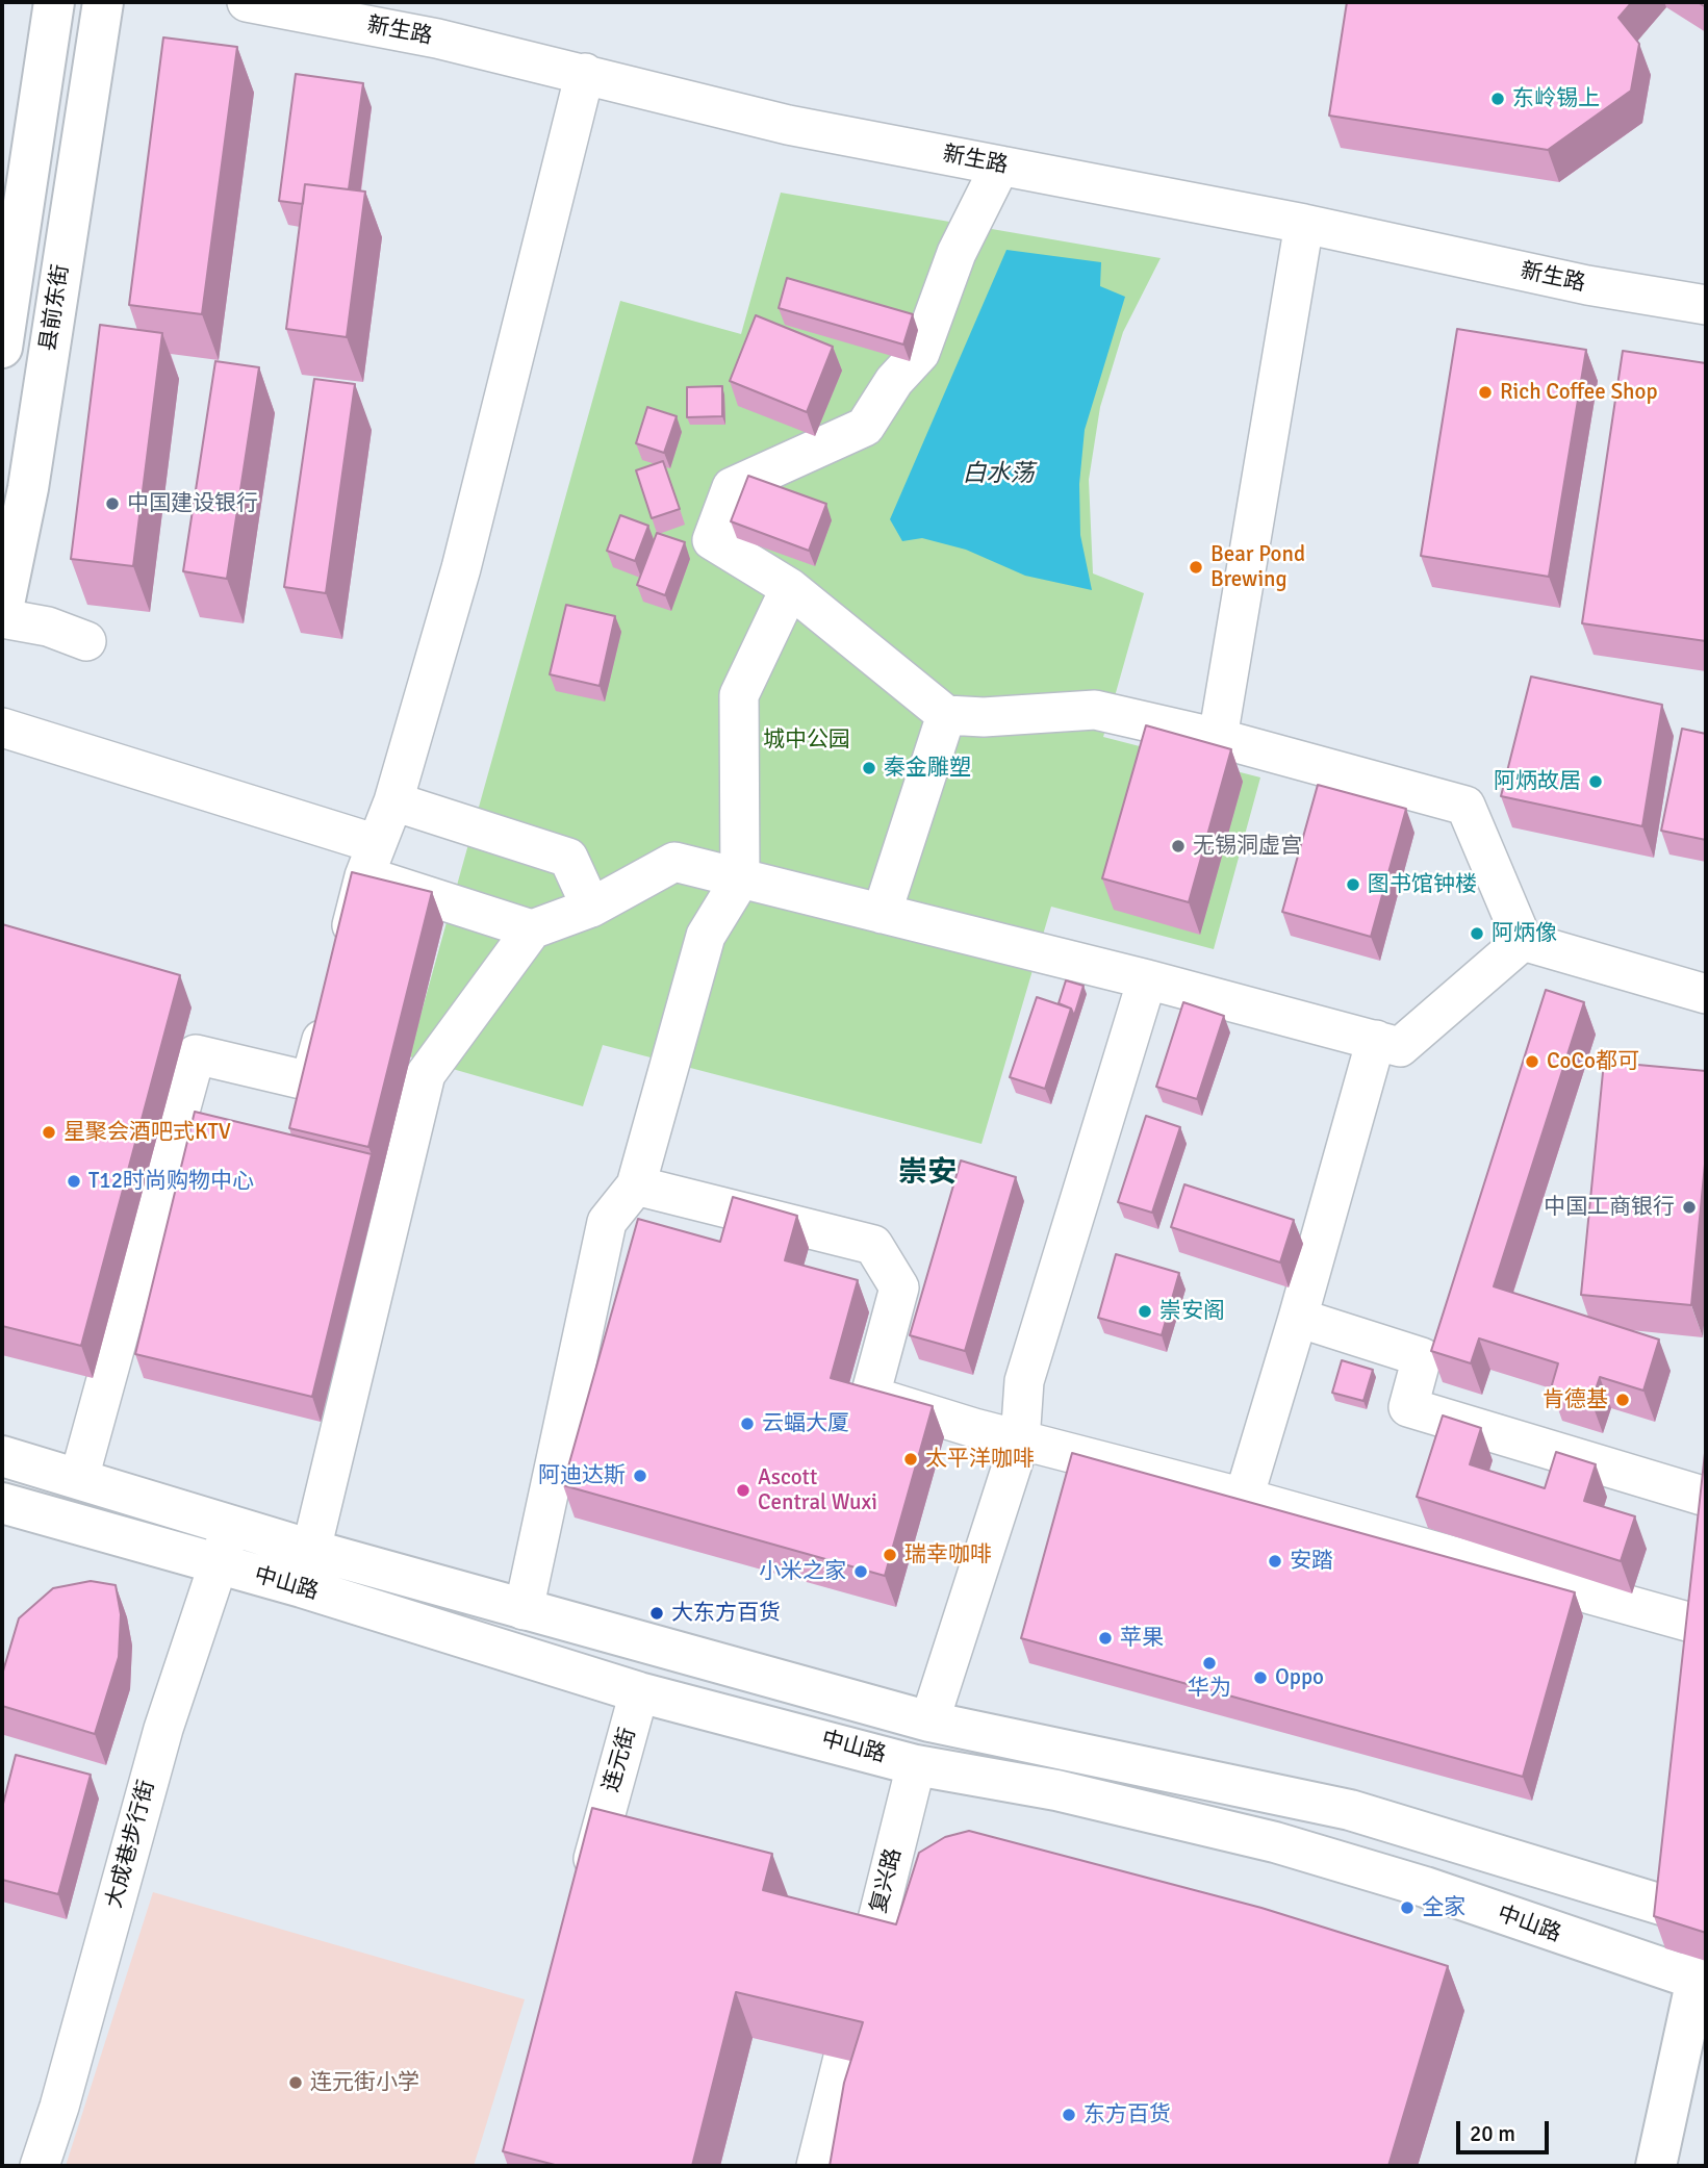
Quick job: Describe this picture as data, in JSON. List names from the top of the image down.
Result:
{
  "streets": {
    "main road": ["县前东街", "中山路"],
    "street": [
      "新生路",
      "连元街",
      "大成巷步行街",
      "复兴路"
    ]
  },
  "crossings": [
    ["中山路", "连元街"],
    ["中山路", "大成巷步行街"],
    ["中山路", "复兴路"]
  ],
  "districts": ["崇安"],
  "water": ["白水荡"],
  "parks": ["城中公园"],
  "places": [
    "东岭锡上",
    "Rich Coffee Shop",
    "中国建设银行",
    "Bear Pond Brewing",
    "秦金雕塑",
    "阿炳故居",
    "无锡洞虚宫",
    "图书馆钟楼",
    "阿炳像",
    "CoCo都可",
    "星聚会酒吧式KTV",
    "T12时尚购物中心",
    "中国工商银行",
    "崇安阁",
    "肯德基",
    "云蝠大厦",
    "太平洋咖啡",
    "阿迪达斯",
    "Ascott Central Wuxi",
    "瑞幸咖啡",
    "安踏",
    "小米之家",
    "大东方百货",
    "苹果",
    "华为",
    "Oppo",
    "全家",
    "连元街小学",
    "东方百货"
  ],
  "scale_bar": "20 m"
}
